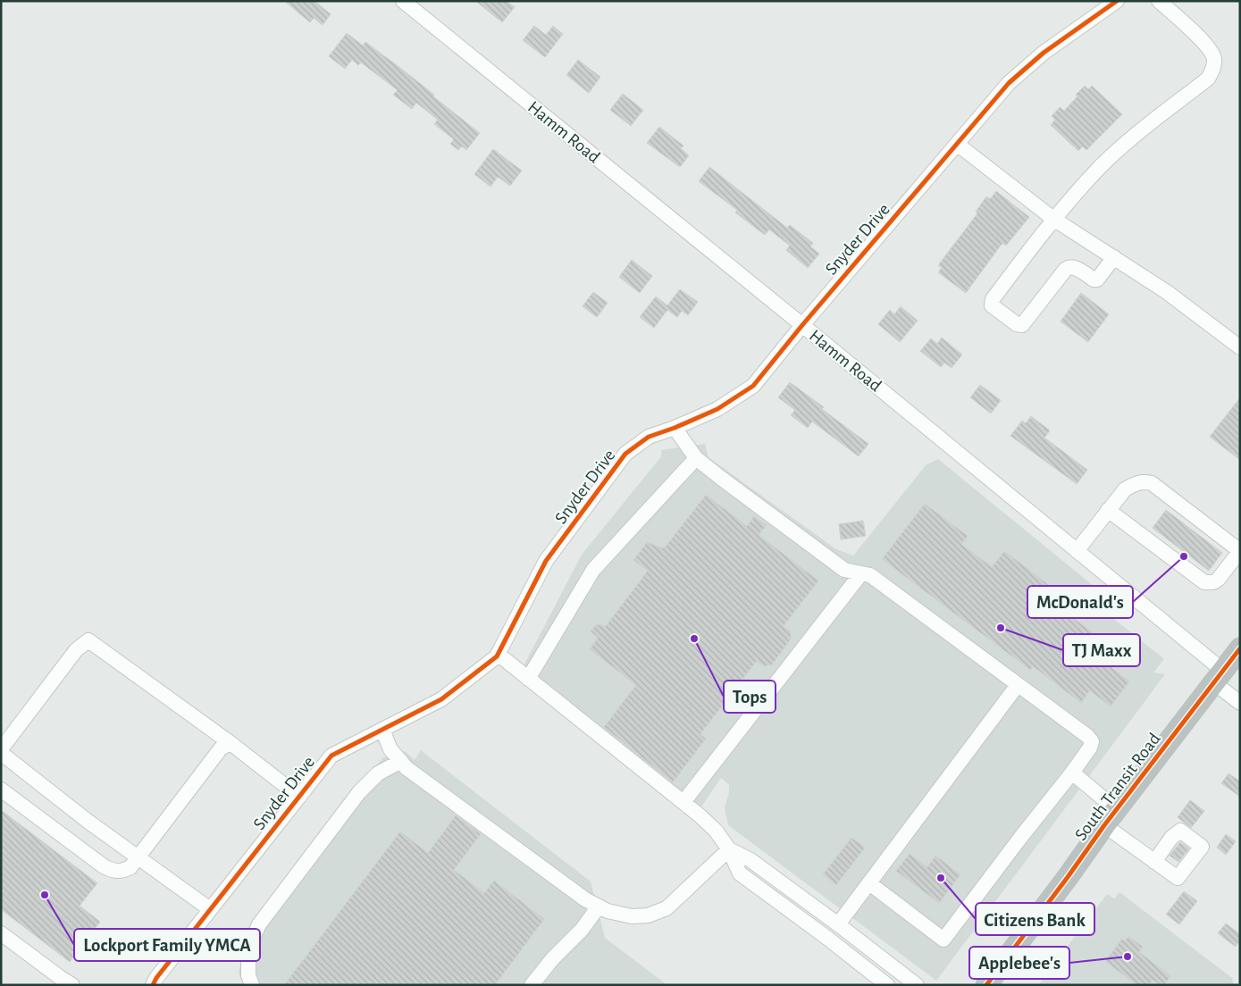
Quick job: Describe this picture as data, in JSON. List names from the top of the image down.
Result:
{
  "streets": {
    "highway": ["South Transit Road"],
    "street": ["Hamm Road", "Snyder Drive"]
  },
  "crossings": [
    ["Hamm Road", "Snyder Drive"],
    ["Hamm Road", "South Transit Road"]
  ],
  "places": [
    "McDonald's",
    "TJ Maxx",
    "Tops",
    "Citizens Bank",
    "Lockport Family YMCA",
    "Applebee's"
  ]
}
